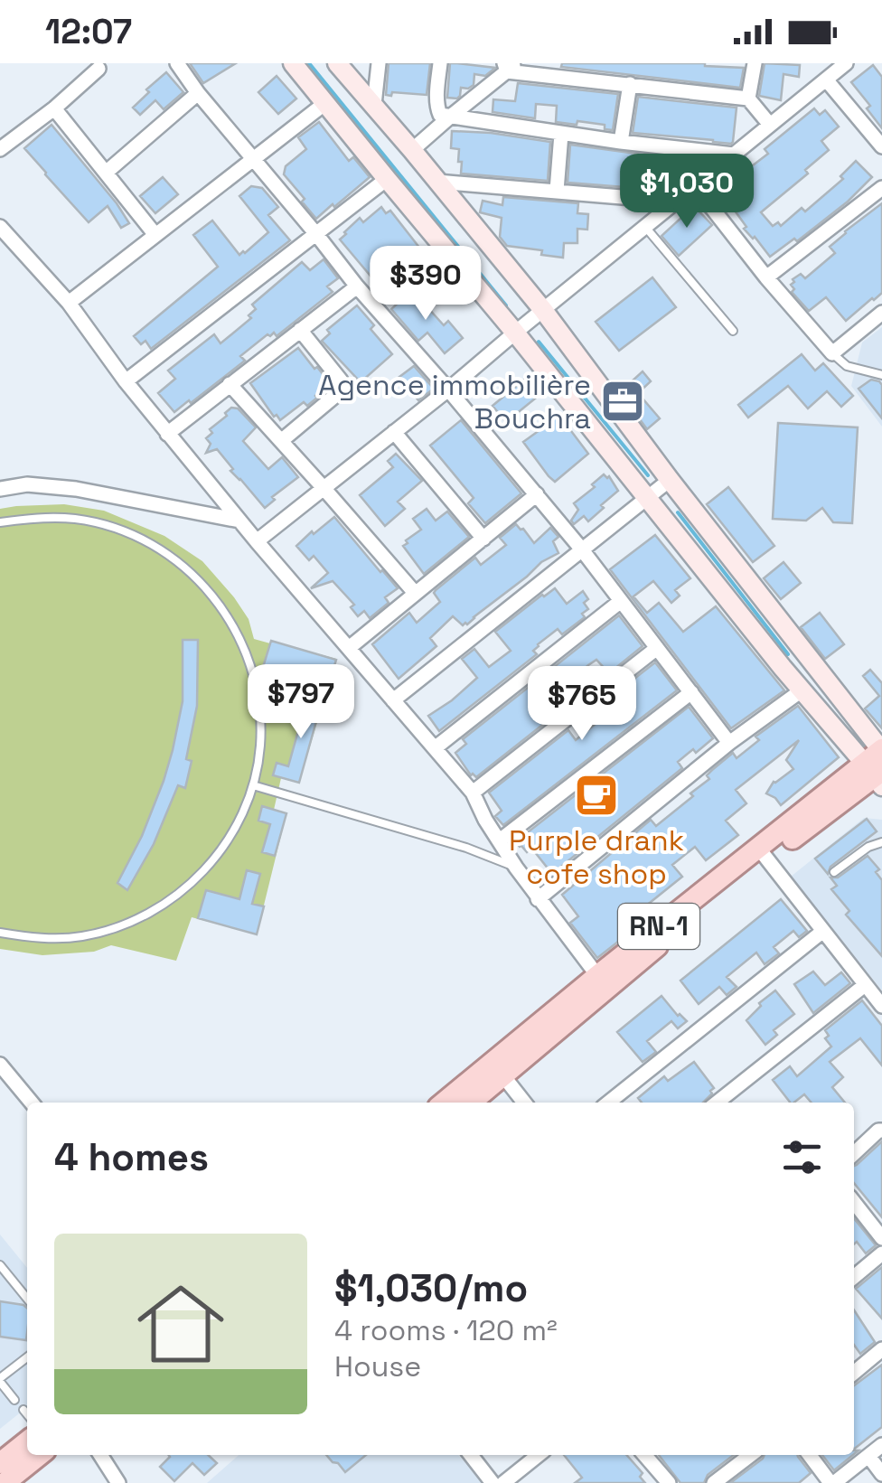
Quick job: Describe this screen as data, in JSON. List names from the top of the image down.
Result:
{
  "streets": {
    "main road": ["RN-1"]
  },
  "places": {
    "office": ["Agence immobilière Bouchra"],
    "cafe": ["Purple drank cofe shop"]
  },
  "page": {
    "status": "12:07",
    "price": [
      "$1,030",
      "$390",
      "$797",
      "$765"
    ],
    "heading": "4 homes",
    "list": [
      {
        "name": "$1,030/mo",
        "note": "4 rooms · 120 m² · House"
      }
    ]
  }
}
